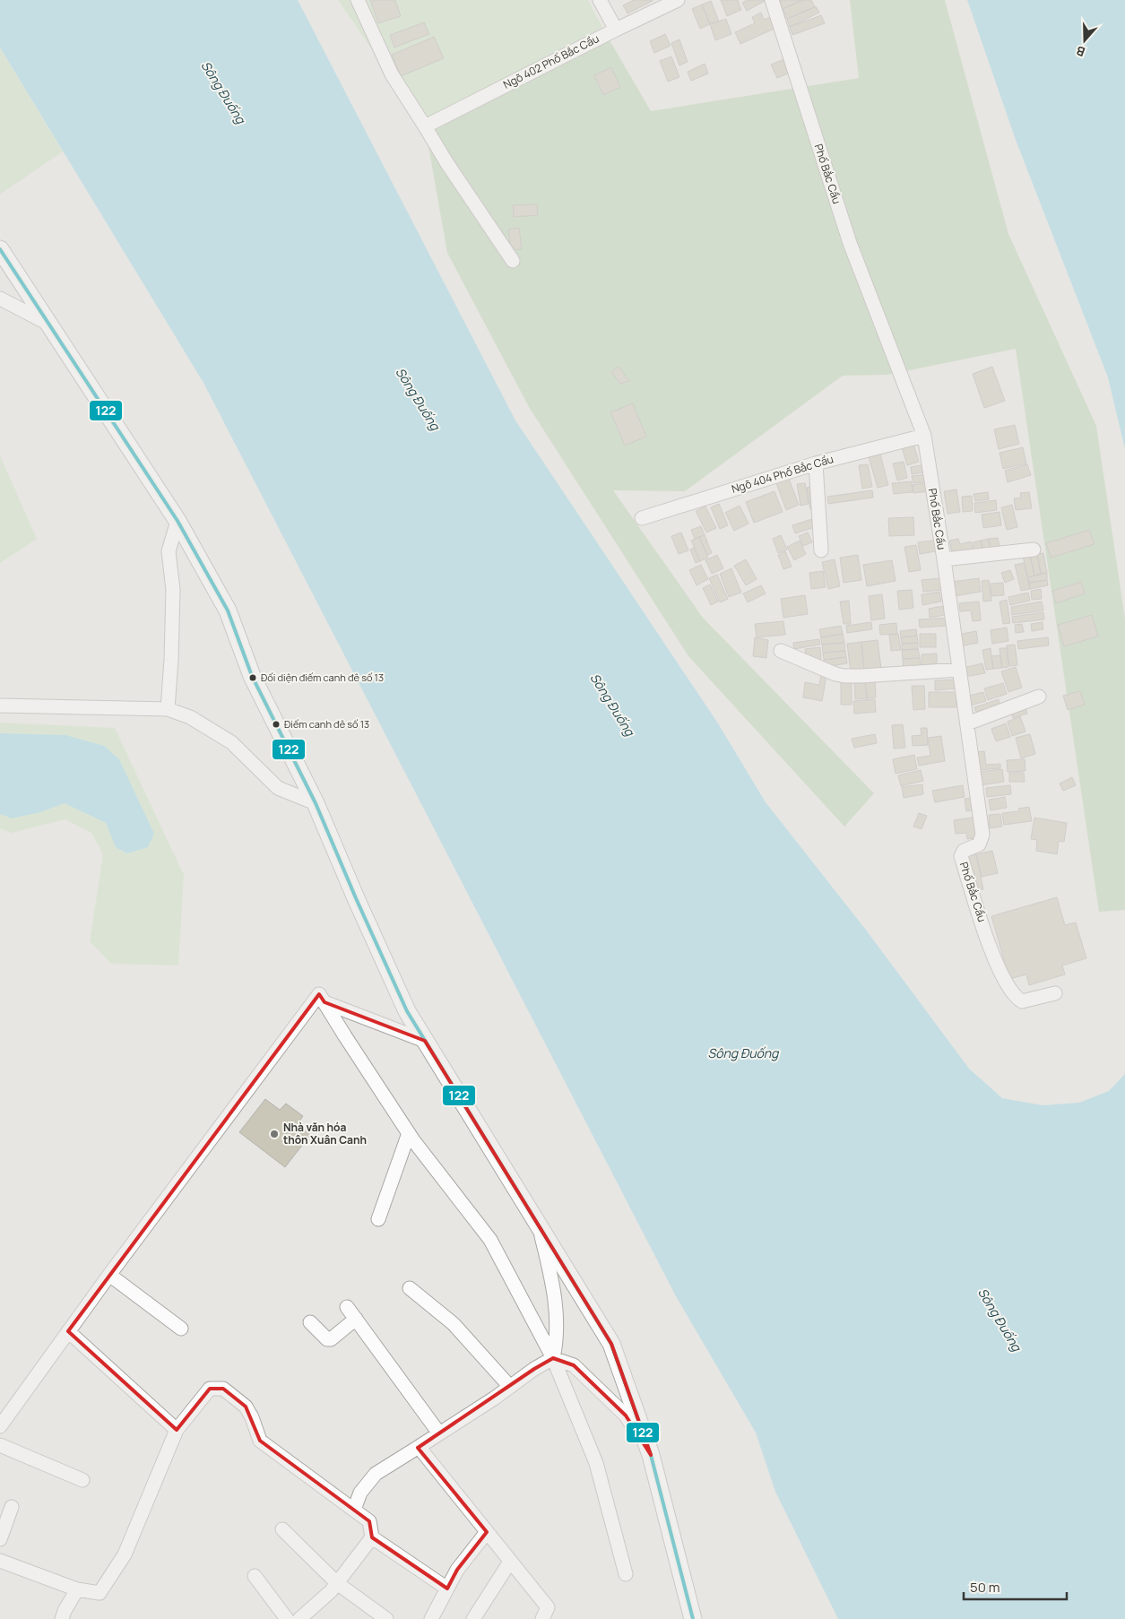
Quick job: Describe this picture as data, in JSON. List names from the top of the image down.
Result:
{
  "streets": {
    "street": ["Ngõ 402 Phố Bắc Cầu", "Phố Bắc Cầu", "Ngõ 404 Phố Bắc Cầu"]
  },
  "crossings": [
    ["Phố Bắc Cầu", "Ngõ 404 Phố Bắc Cầu"]
  ],
  "water": ["Sông Đuống"],
  "places": ["Đối diện điếm canh đê số 13", "Điếm canh đê số 13", "Nhà văn hóa thôn Xuân Canh"],
  "lines": ["transit line 122"],
  "scale_bar": "50 m",
  "north": "bottom"
}
